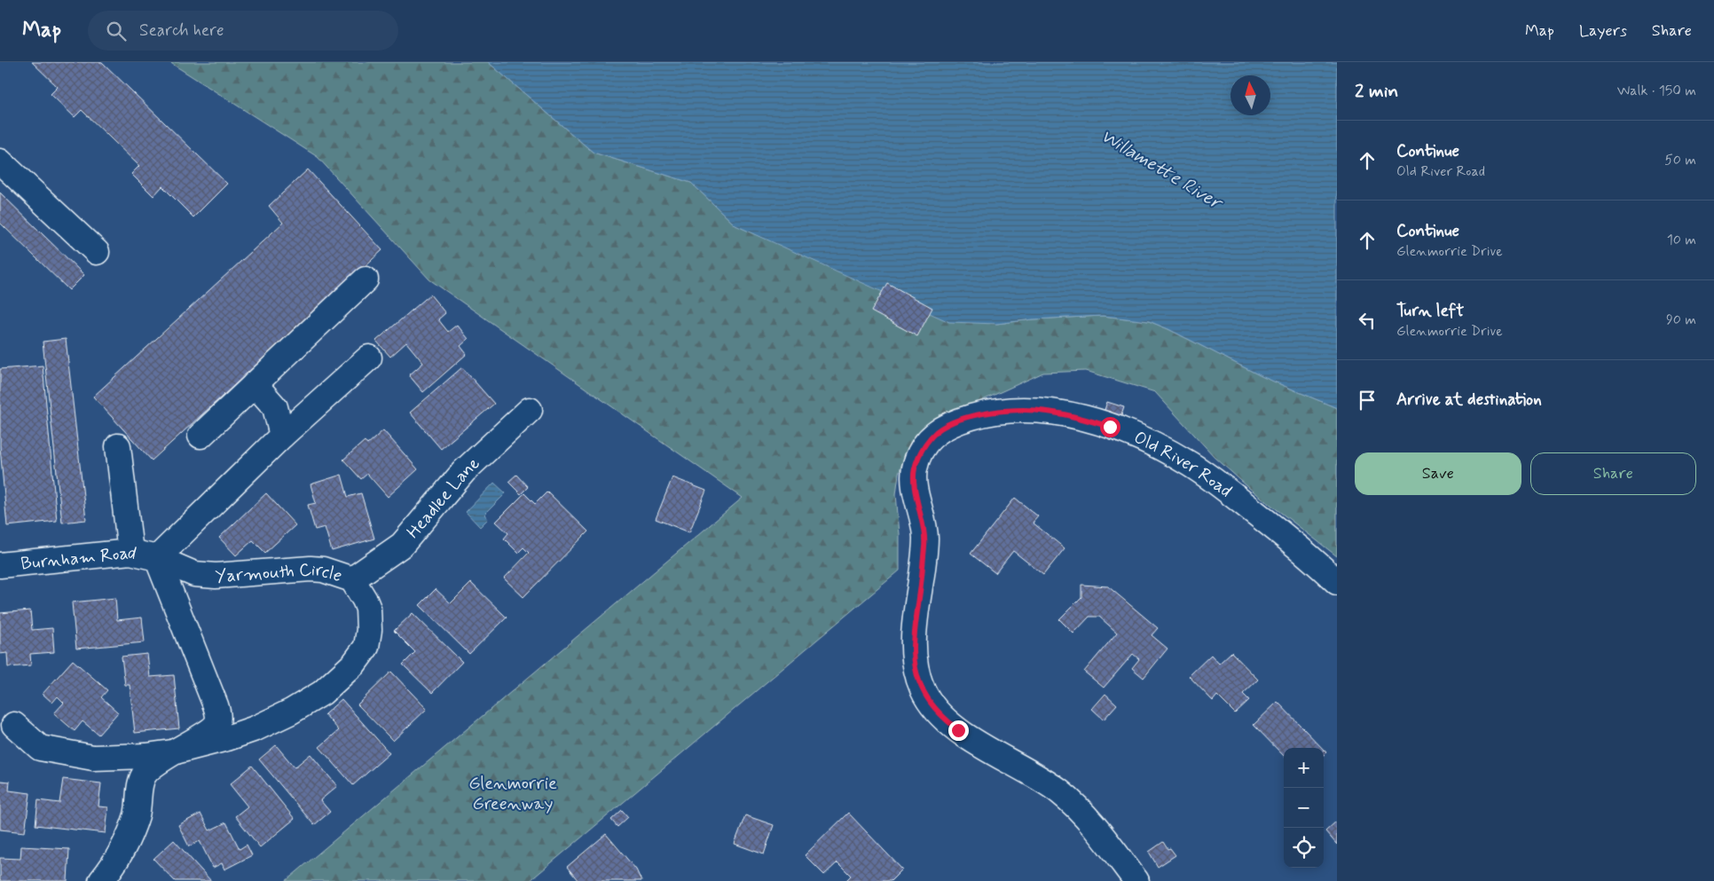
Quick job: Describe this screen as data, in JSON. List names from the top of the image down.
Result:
{
  "streets": {
    "street": [
      "Old River Road",
      "Headlee Lane",
      "Burnham Road",
      "Yarmouth Circle"
    ]
  },
  "crossings": [
    ["Headlee Lane", "Yarmouth Circle"],
    ["Burnham Road", "Yarmouth Circle"]
  ],
  "water": ["Willamette River"],
  "parks": ["Glenmorrie Greenway"],
  "north": "top",
  "page": {
    "header": "Map",
    "search": "Search here",
    "nav": ["Map", "Layers", "Share"],
    "heading": ["2 min", "Walk · 150 m"],
    "list": [
      ["Continue", "Old River Road", "50 m"],
      ["Continue", "Glenmorrie Drive", "10 m"],
      ["Turn left", "Glenmorrie Drive", "90 m"],
      "Arrive at destination"
    ],
    "buttons": ["Save", "Share"],
    "map_buttons": ["+", "−"]
  }
}
